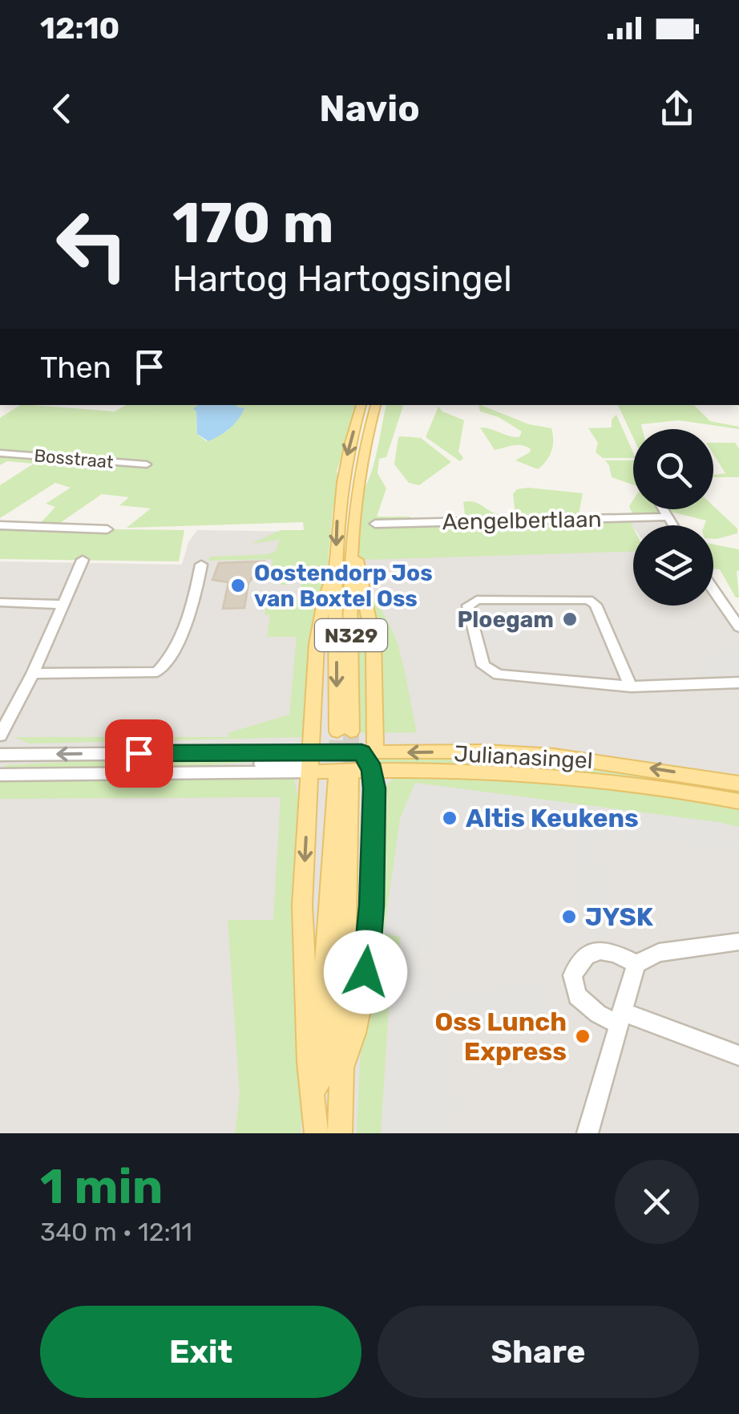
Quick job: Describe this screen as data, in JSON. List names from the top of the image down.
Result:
{
  "streets": {
    "main road": ["N329", "Julianasingel"],
    "street": ["Bosstraat", "Aengelbertlaan"]
  },
  "crossings": [
    ["N329", "Julianasingel"]
  ],
  "places": [
    "Oostendorp Jos van Boxtel Oss",
    "Ploegam",
    "Altis Keukens",
    "JYSK",
    "Oss Lunch Express"
  ],
  "page": {
    "status": "12:10",
    "header": "Navio",
    "turn": ["170 m", "Hartog Hartogsingel"],
    "then": "Then",
    "heading": ["1 min", "340 m · 12:11"],
    "buttons": ["Exit", "Share"]
  }
}
